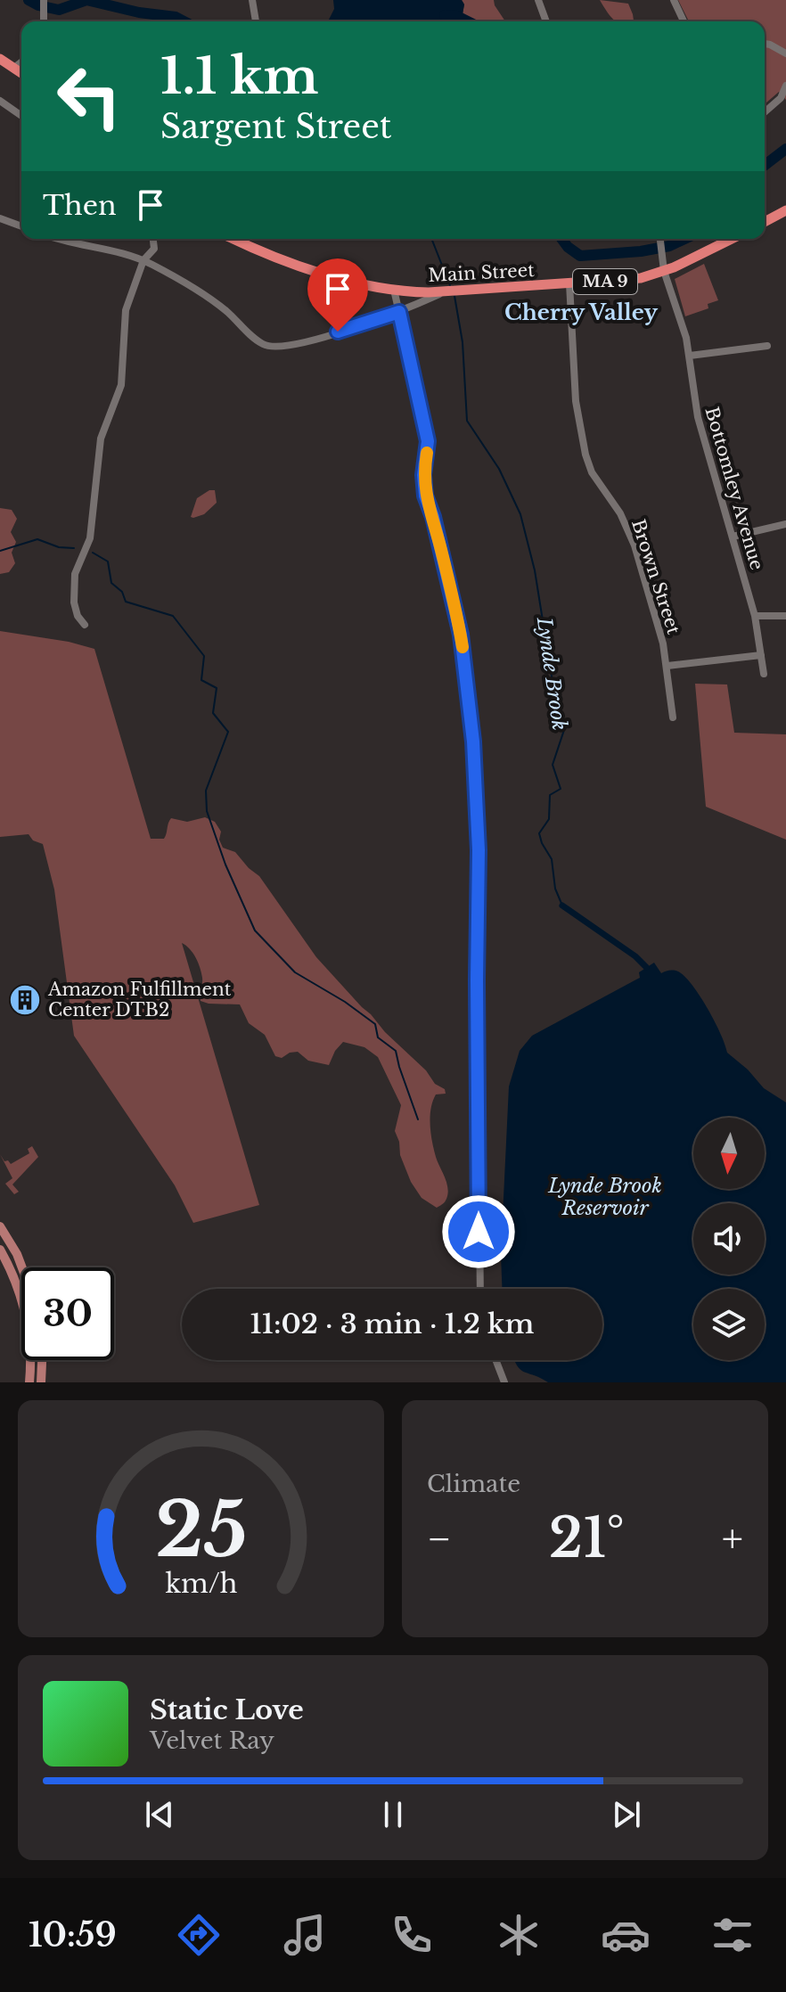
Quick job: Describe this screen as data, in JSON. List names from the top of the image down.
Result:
{
  "streets": {
    "highway": ["Main Street", "MA 9"],
    "street": ["Bottomley Avenue", "Brown Street"]
  },
  "crossings": [
    ["Main Street", "Bottomley Avenue"],
    ["Main Street", "Brown Street"]
  ],
  "districts": ["Cherry Valley"],
  "water": ["Lynde Brook", "Lynde Brook Reservoir"],
  "places": {
    "building": ["Amazon Fulfillment Center DTB2"]
  },
  "north": "bottom",
  "page": {
    "turn": ["1.1 km", "Sargent Street"],
    "then": "Then",
    "limit": "30",
    "trip": "11:02 · 3 min · 1.2 km",
    "tile": "Climate",
    "heat": ["−", "21°", "+"],
    "song": ["Static Love", "Velvet Ray"],
    "tabs": "10:59",
    "gauge": ["25", "km/h"]
  }
}
